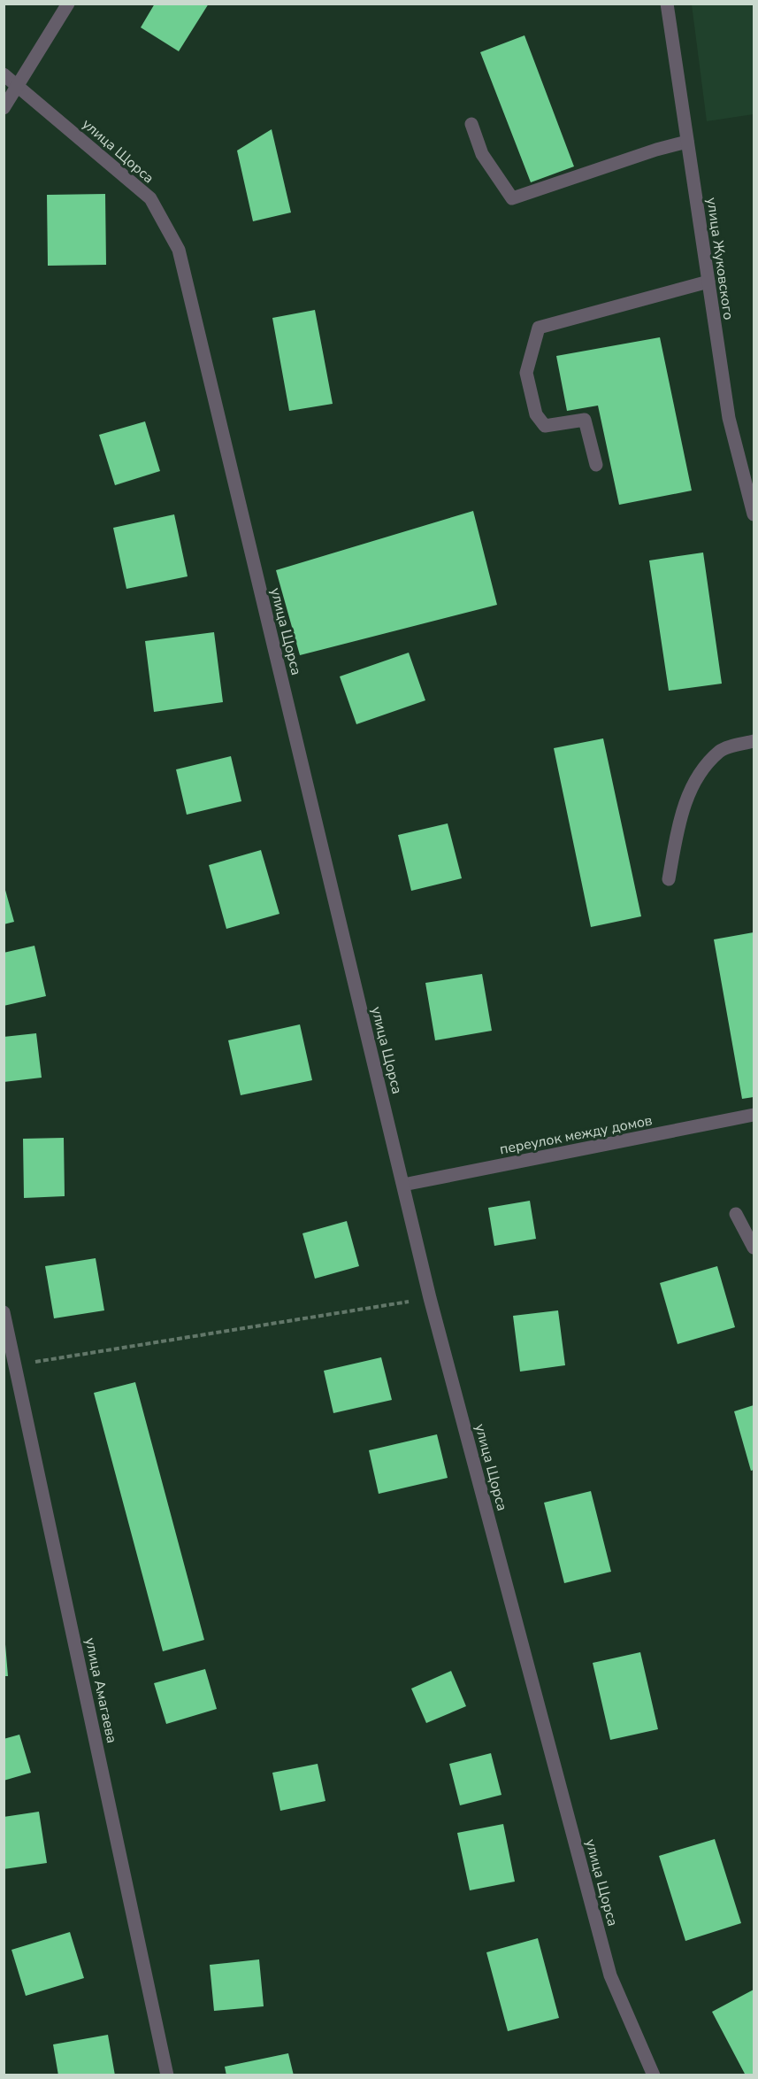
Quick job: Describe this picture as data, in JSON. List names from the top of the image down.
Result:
{
  "streets": {
    "street": [
      "улица Щорса",
      "улица Жуковского",
      "переулок между домов",
      "улица Амагаева"
    ]
  },
  "crossings": [
    ["улица Щорса", "переулок между домов"]
  ]
}
